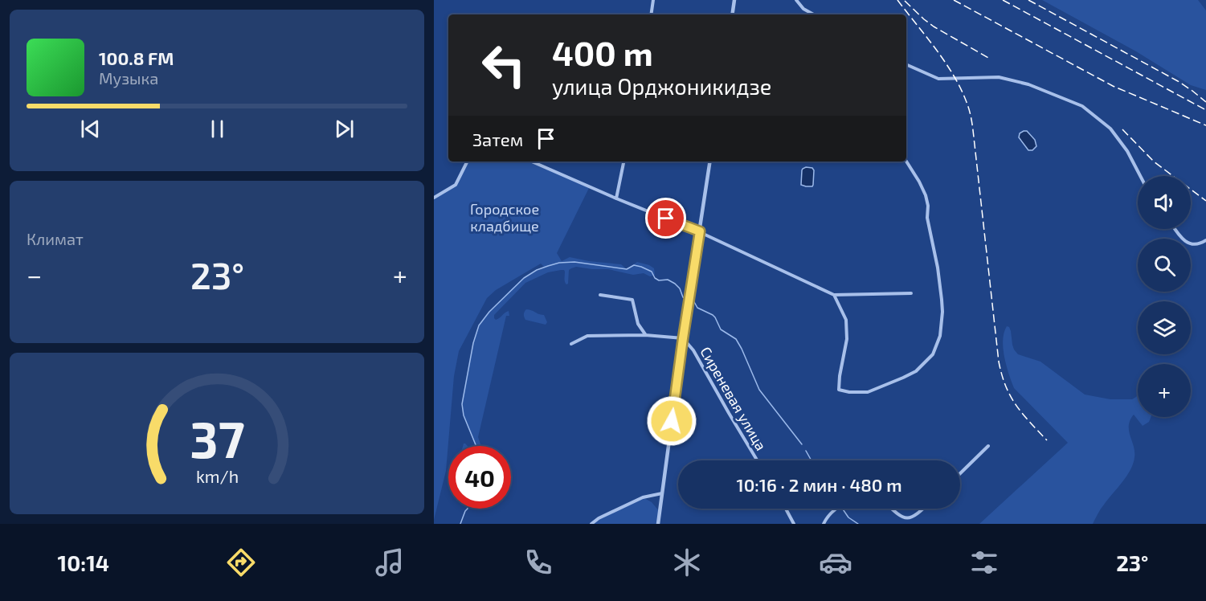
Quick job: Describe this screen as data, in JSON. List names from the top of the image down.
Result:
{
  "streets": {
    "street": ["Сиреневая улица"]
  },
  "parks": ["Городское кладбище"],
  "page": {
    "turn": ["400 m", "улица Орджоникидзе"],
    "song": ["100.8 FM", "Музыка"],
    "then": "Затем",
    "map_buttons": "+",
    "tile": "Климат",
    "heat": ["−", "23°", "+"],
    "limit": "40",
    "trip": "10:16 · 2 мин · 480 m",
    "tabs": ["10:14", "23°"],
    "gauge": ["37", "km/h"]
  }
}
